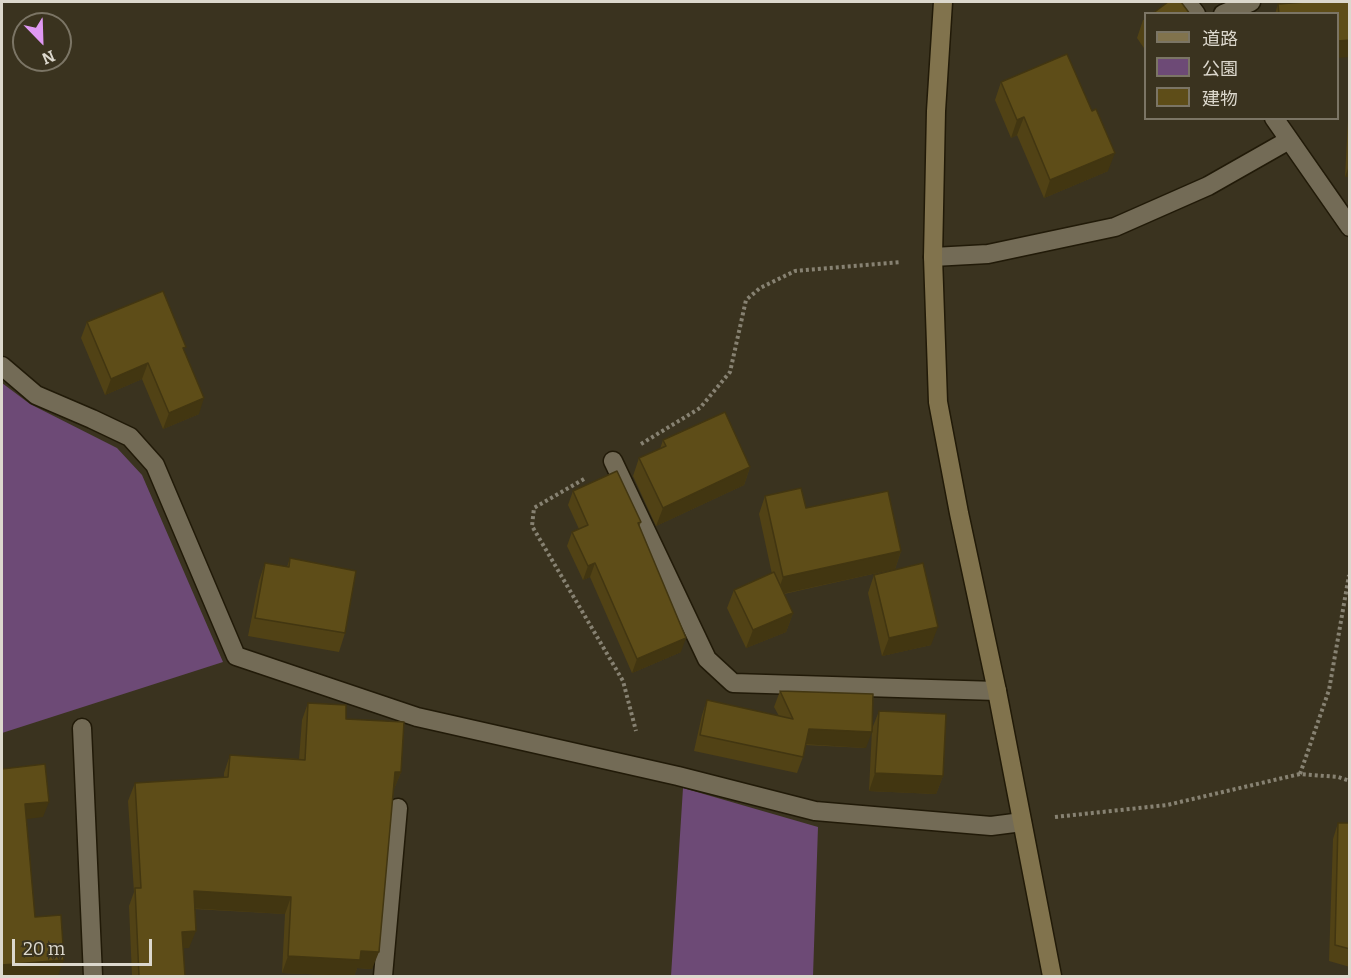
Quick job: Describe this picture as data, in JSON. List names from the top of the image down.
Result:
{
  "legend": ["道路", "公園", "建物"],
  "scale_bar": "20 m",
  "north": "bottom right"
}
